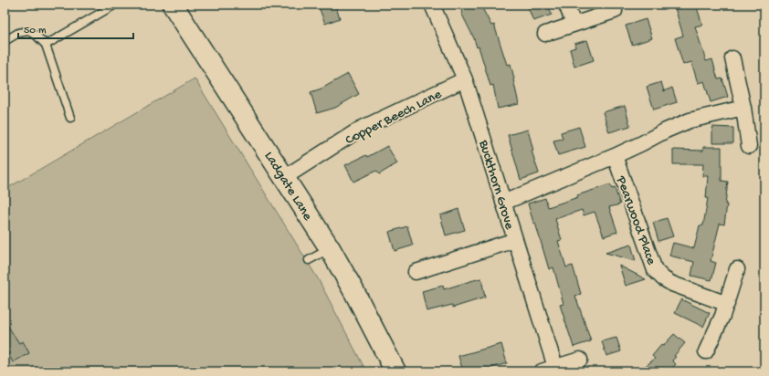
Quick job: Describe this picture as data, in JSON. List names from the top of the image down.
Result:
{
  "streets": {
    "main road": ["Ladgate Lane"],
    "street": ["Copper Beech Lane", "Buckthorn Grove", "Pearwood Place"]
  },
  "crossings": [
    ["Copper Beech Lane", "Buckthorn Grove"],
    ["Copper Beech Lane", "Ladgate Lane"]
  ],
  "scale_bar": "50 m"
}
